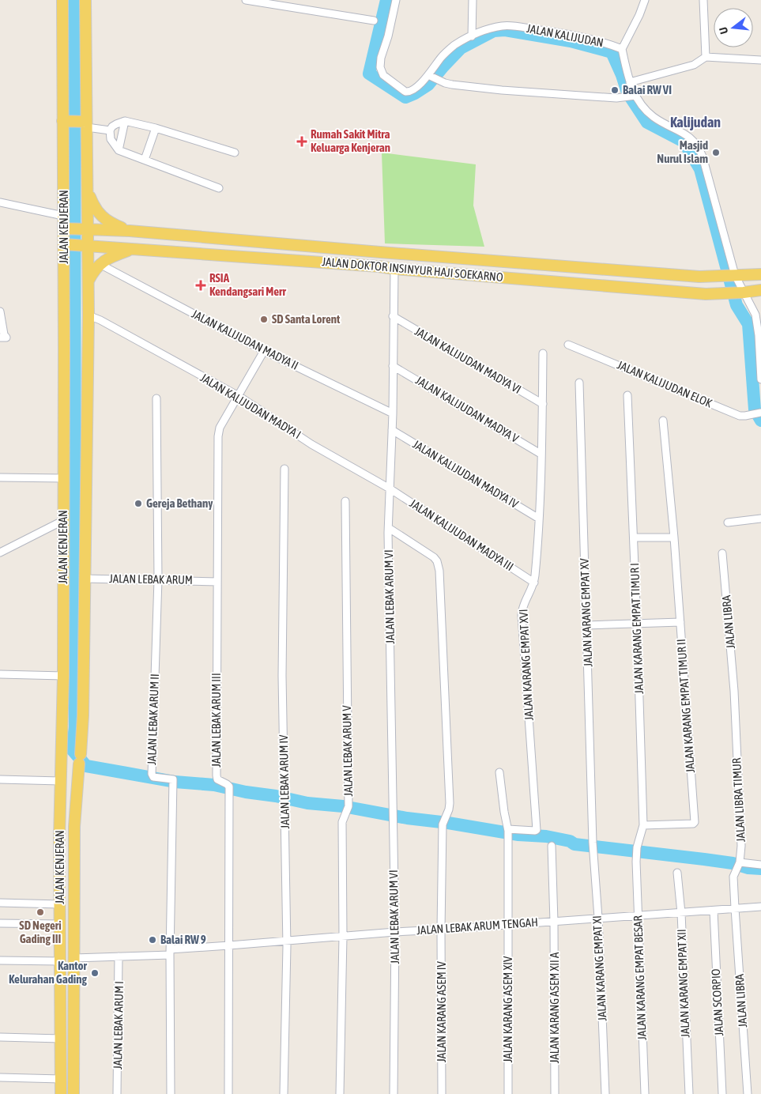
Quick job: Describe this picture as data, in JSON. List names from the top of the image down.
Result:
{
  "streets": {
    "main road": ["JALAN KENJERAN", "JALAN DOKTOR INSINYUR HAJI SOEKARNO"],
    "street": [
      "JALAN KALIJUDAN",
      "JALAN KALIJUDAN MADYA II",
      "JALAN KALIJUDAN MADYA VI",
      "JALAN KALIJUDAN ELOK",
      "JALAN KALIJUDAN MADYA I",
      "JALAN KALIJUDAN MADYA V",
      "JALAN KALIJUDAN MADYA IV",
      "JALAN KALIJUDAN MADYA III",
      "JALAN LEBAK ARUM",
      "JALAN LEBAK ARUM VI",
      "JALAN KARANG EMPAT XV",
      "JALAN LIBRA",
      "JALAN KARANG EMPAT TIMUR I",
      "JALAN KARANG EMPAT XVI",
      "JALAN KARANG EMPAT TIMUR II",
      "JALAN LEBAK ARUM II",
      "JALAN LEBAK ARUM III",
      "JALAN LEBAK ARUM V",
      "JALAN LEBAK ARUM IV",
      "JALAN LIBRA TIMUR",
      "JALAN LEBAK ARUM TENGAH",
      "JALAN KARANG EMPAT XI",
      "JALAN KARANG EMPAT BESAR",
      "JALAN KARANG EMPAT XII",
      "JALAN SCORPIO",
      "JALAN KARANG ASEM XII A",
      "JALAN KARANG ASEM XIV",
      "JALAN KARANG ASEM IV",
      "JALAN LEBAK ARUM I"
    ]
  },
  "crossings": [
    ["JALAN KENJERAN", "JALAN DOKTOR INSINYUR HAJI SOEKARNO"],
    ["JALAN KENJERAN", "JALAN KALIJUDAN MADYA I"],
    ["JALAN KENJERAN", "JALAN LEBAK ARUM"],
    ["JALAN KENJERAN", "JALAN LEBAK ARUM TENGAH"],
    ["JALAN KALIJUDAN MADYA II", "JALAN LEBAK ARUM III"],
    ["JALAN KALIJUDAN MADYA VI", "JALAN KARANG EMPAT XVI"],
    ["JALAN KALIJUDAN MADYA I", "JALAN KALIJUDAN MADYA III"],
    ["JALAN KALIJUDAN MADYA I", "JALAN LEBAK ARUM III"],
    ["JALAN KALIJUDAN MADYA V", "JALAN KARANG EMPAT XVI"],
    ["JALAN KALIJUDAN MADYA IV", "JALAN KARANG EMPAT XVI"],
    ["JALAN KALIJUDAN MADYA III", "JALAN KARANG EMPAT XVI"],
    ["JALAN LEBAK ARUM", "JALAN LEBAK ARUM II"],
    ["JALAN LEBAK ARUM", "JALAN LEBAK ARUM III"],
    ["JALAN LEBAK ARUM VI", "JALAN LEBAK ARUM TENGAH"],
    ["JALAN LEBAK ARUM VI", "JALAN KARANG ASEM IV"],
    ["JALAN KARANG EMPAT XV", "JALAN KARANG EMPAT XI"],
    ["JALAN LIBRA", "JALAN LIBRA TIMUR"],
    ["JALAN LIBRA", "JALAN LEBAK ARUM TENGAH"],
    ["JALAN KARANG EMPAT TIMUR I", "JALAN KARANG EMPAT TIMUR II"],
    ["JALAN KARANG EMPAT TIMUR I", "JALAN KARANG EMPAT BESAR"],
    ["JALAN LEBAK ARUM II", "JALAN LEBAK ARUM TENGAH"],
    ["JALAN LEBAK ARUM III", "JALAN LEBAK ARUM TENGAH"],
    ["JALAN LEBAK ARUM V", "JALAN LEBAK ARUM TENGAH"],
    ["JALAN LEBAK ARUM IV", "JALAN LEBAK ARUM TENGAH"],
    ["JALAN LIBRA TIMUR", "JALAN LEBAK ARUM TENGAH"],
    ["JALAN LEBAK ARUM TENGAH", "JALAN KARANG EMPAT XI"],
    ["JALAN LEBAK ARUM TENGAH", "JALAN KARANG EMPAT BESAR"],
    ["JALAN LEBAK ARUM TENGAH", "JALAN KARANG EMPAT XII"],
    ["JALAN LEBAK ARUM TENGAH", "JALAN SCORPIO"],
    ["JALAN LEBAK ARUM TENGAH", "JALAN KARANG ASEM XII A"],
    ["JALAN LEBAK ARUM TENGAH", "JALAN KARANG ASEM XIV"],
    ["JALAN LEBAK ARUM TENGAH", "JALAN KARANG ASEM IV"],
    ["JALAN LEBAK ARUM TENGAH", "JALAN LEBAK ARUM I"]
  ],
  "districts": ["Kalijudan"],
  "places": {
    "other": [
      "Balai RW VI",
      "Masjid Nurul Islam",
      "SD Santa Lorent",
      "Gereja Bethany",
      "SD Negeri Gading III",
      "Balai RW 9",
      "Kantor Kelurahan Gading"
    ],
    "health": ["Rumah Sakit Mitra Keluarga Kenjeran", "RSIA Kendangsari Merr"]
  },
  "north": "left"
}
